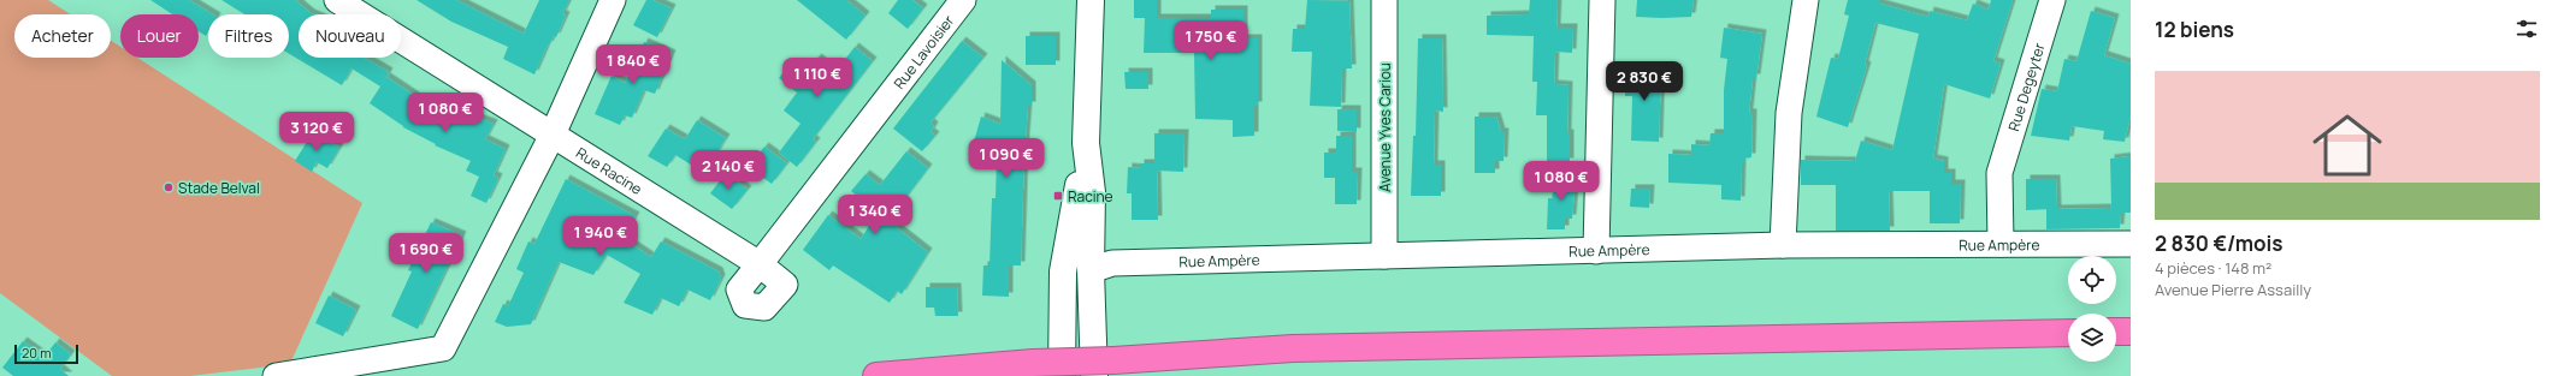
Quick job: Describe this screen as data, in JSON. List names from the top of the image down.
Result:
{
  "streets": {
    "street": [
      "Rue Lavoisier",
      "Rue Degeyter",
      "Avenue Yves Cariou",
      "Rue Racine",
      "Rue Ampère"
    ]
  },
  "crossings": [
    ["Rue Lavoisier", "Rue Racine"],
    ["Rue Degeyter", "Rue Ampère"],
    ["Avenue Yves Cariou", "Rue Ampère"]
  ],
  "places": {
    "other": ["Stade Belval"],
    "transit": ["Racine"]
  },
  "scale_bar": "20 m",
  "page": {
    "heading": "12 biens",
    "chip": [
      "Acheter",
      "Louer",
      "Filtres",
      "Nouveau"
    ],
    "price": [
      "1 750 €",
      "1 840 €",
      "1 110 €",
      "2 830 €",
      "1 080 €",
      "3 120 €",
      "1 090 €",
      "2 140 €",
      "1 080 €",
      "1 340 €",
      "1 940 €",
      "1 690 €"
    ],
    "list": [
      {
        "name": "2 830 €/mois",
        "note": "4 pièces · 148 m² · Avenue Pierre Assailly"
      }
    ],
    "scale": "20 m"
  }
}
